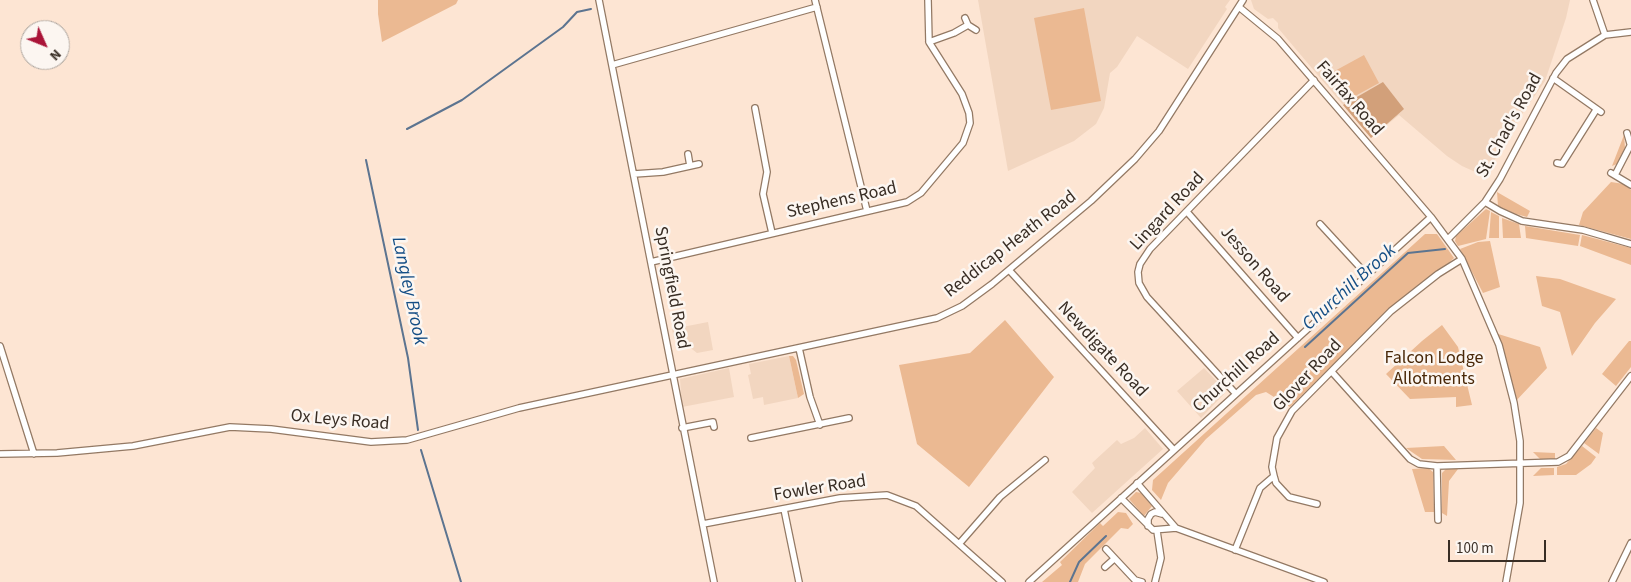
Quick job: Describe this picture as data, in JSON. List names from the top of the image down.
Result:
{
  "streets": {
    "street": [
      "Fairfax Road",
      "St. Chad's Road",
      "Stephens Road",
      "Lingard Road",
      "Reddicap Heath Road",
      "Jesson Road",
      "Springfield Road",
      "Newdigate Road",
      "Churchill Road",
      "Glover Road",
      "Ox Leys Road",
      "Fowler Road"
    ]
  },
  "crossings": [
    ["Fairfax Road", "St. Chad's Road"],
    ["Fairfax Road", "Lingard Road"],
    ["Fairfax Road", "Reddicap Heath Road"],
    ["Fairfax Road", "Churchill Road"],
    ["Fairfax Road", "Glover Road"],
    ["Stephens Road", "Springfield Road"],
    ["Lingard Road", "Jesson Road"],
    ["Lingard Road", "Churchill Road"],
    ["Reddicap Heath Road", "Springfield Road"],
    ["Reddicap Heath Road", "Newdigate Road"],
    ["Reddicap Heath Road", "Ox Leys Road"],
    ["Jesson Road", "Churchill Road"],
    ["Springfield Road", "Ox Leys Road"],
    ["Springfield Road", "Fowler Road"],
    ["Newdigate Road", "Churchill Road"]
  ],
  "water": ["Churchill Brook", "Langley Brook"],
  "parks": ["Falcon Lodge Allotments"],
  "scale_bar": "100 m",
  "north": "bottom right"
}
